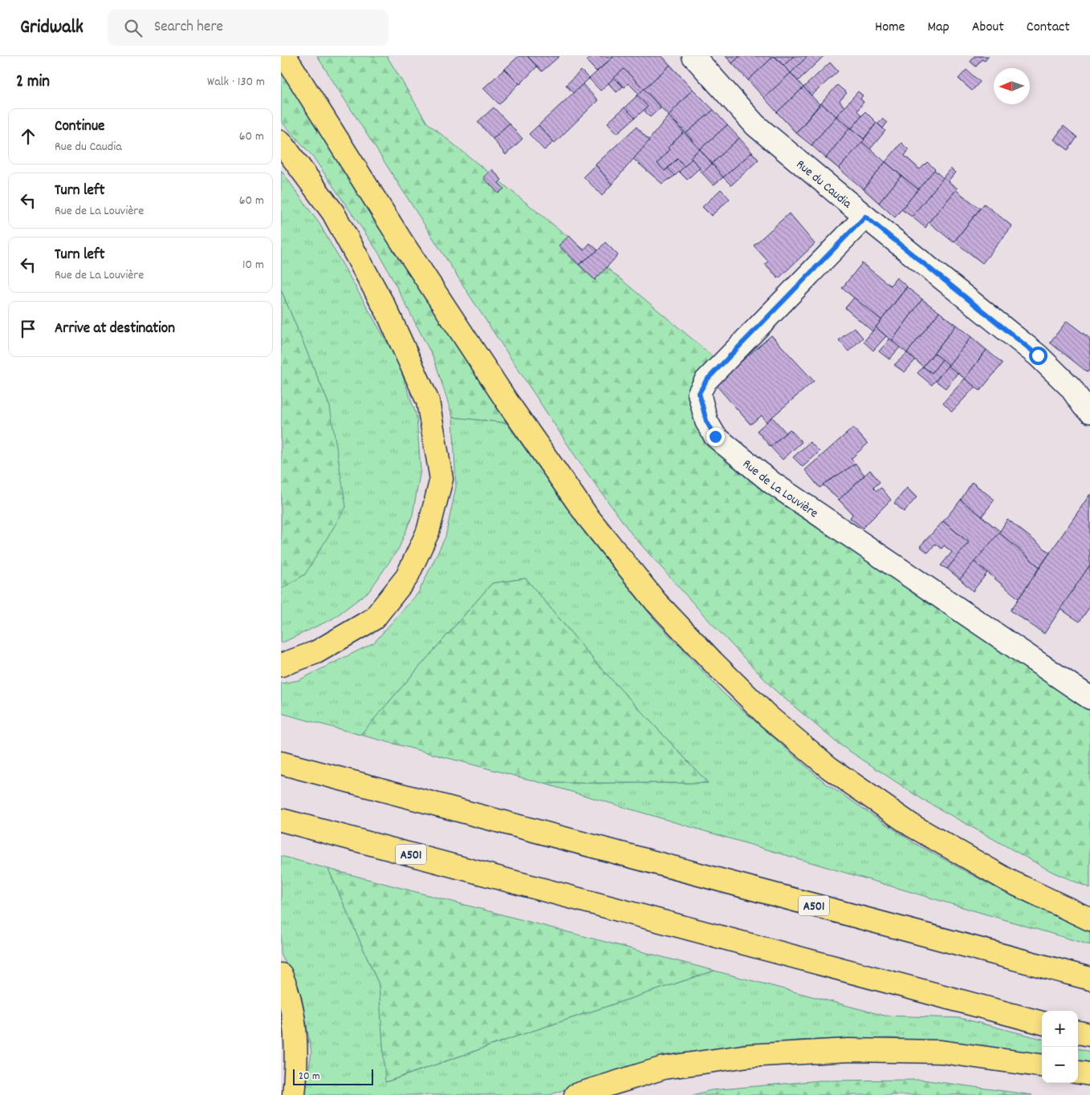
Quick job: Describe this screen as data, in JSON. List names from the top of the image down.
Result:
{
  "streets": {
    "highway": ["A501"],
    "street": ["Rue du Caudia", "Rue de La Louvière"]
  },
  "crossings": [
    ["Rue du Caudia", "Rue de La Louvière"]
  ],
  "scale_bar": "20 m",
  "north": "left",
  "page": {
    "header": "Gridwalk",
    "search": "Search here",
    "nav": [
      "Home",
      "Map",
      "About",
      "Contact"
    ],
    "heading": ["2 min", "Walk · 130 m"],
    "list": [
      ["Continue", "Rue du Caudia", "60 m"],
      ["Turn left", "Rue de La Louvière", "60 m"],
      ["Turn left", "Rue de La Louvière", "10 m"],
      "Arrive at destination"
    ],
    "map_buttons": ["+", "−"],
    "scale": "20 m"
  }
}
